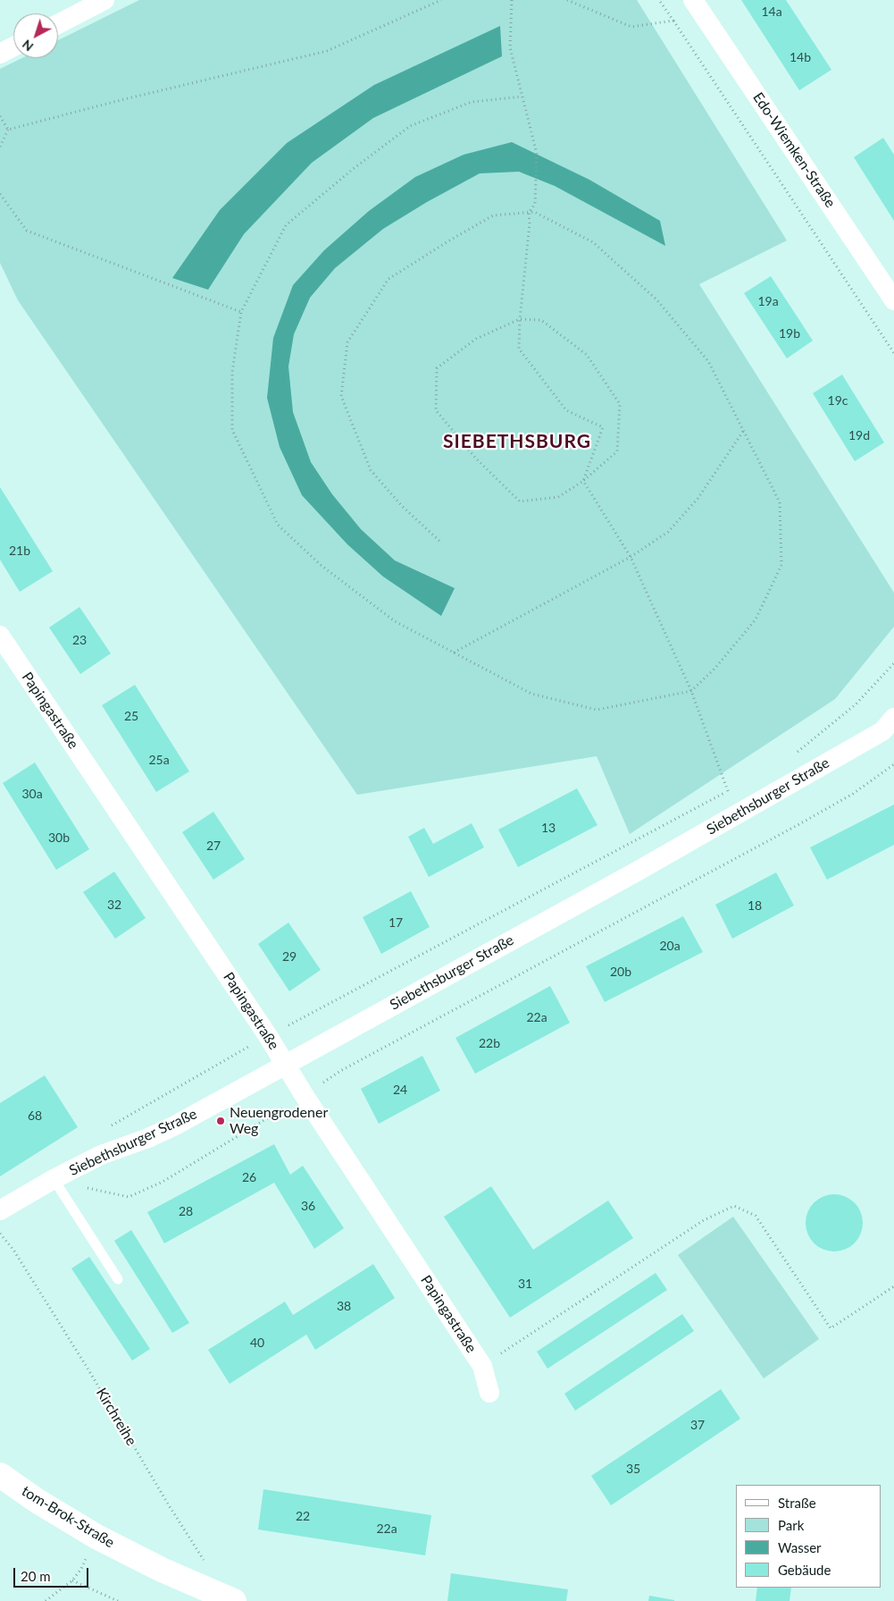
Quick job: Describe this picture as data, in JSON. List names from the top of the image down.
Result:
{
  "streets": {
    "street": [
      "Edo-Wiemken-Straße",
      "Papingastraße",
      "Siebethsburger Straße",
      "tom-Brok-Straße"
    ],
    "path": ["Kirchreihe"]
  },
  "crossings": [
    ["Papingastraße", "Siebethsburger Straße"]
  ],
  "districts": ["SIEBETHSBURG"],
  "places": ["Neuengrodener Weg"],
  "house_numbers": [
    "14a",
    "14b",
    "19a",
    "19b",
    "19c",
    "19d",
    "21b",
    "23",
    "25",
    "25a",
    "30a",
    "13",
    "30b",
    "27",
    "32",
    "18",
    "17",
    "20a",
    "29",
    "20b",
    "22a",
    "22b",
    "24",
    "68",
    "26",
    "36",
    "28",
    "31",
    "38",
    "40",
    "37",
    "35",
    "22",
    "22a"
  ],
  "legend": [
    "Straße",
    "Park",
    "Wasser",
    "Gebäude"
  ],
  "scale_bar": "20 m",
  "north": "bottom left"
}
